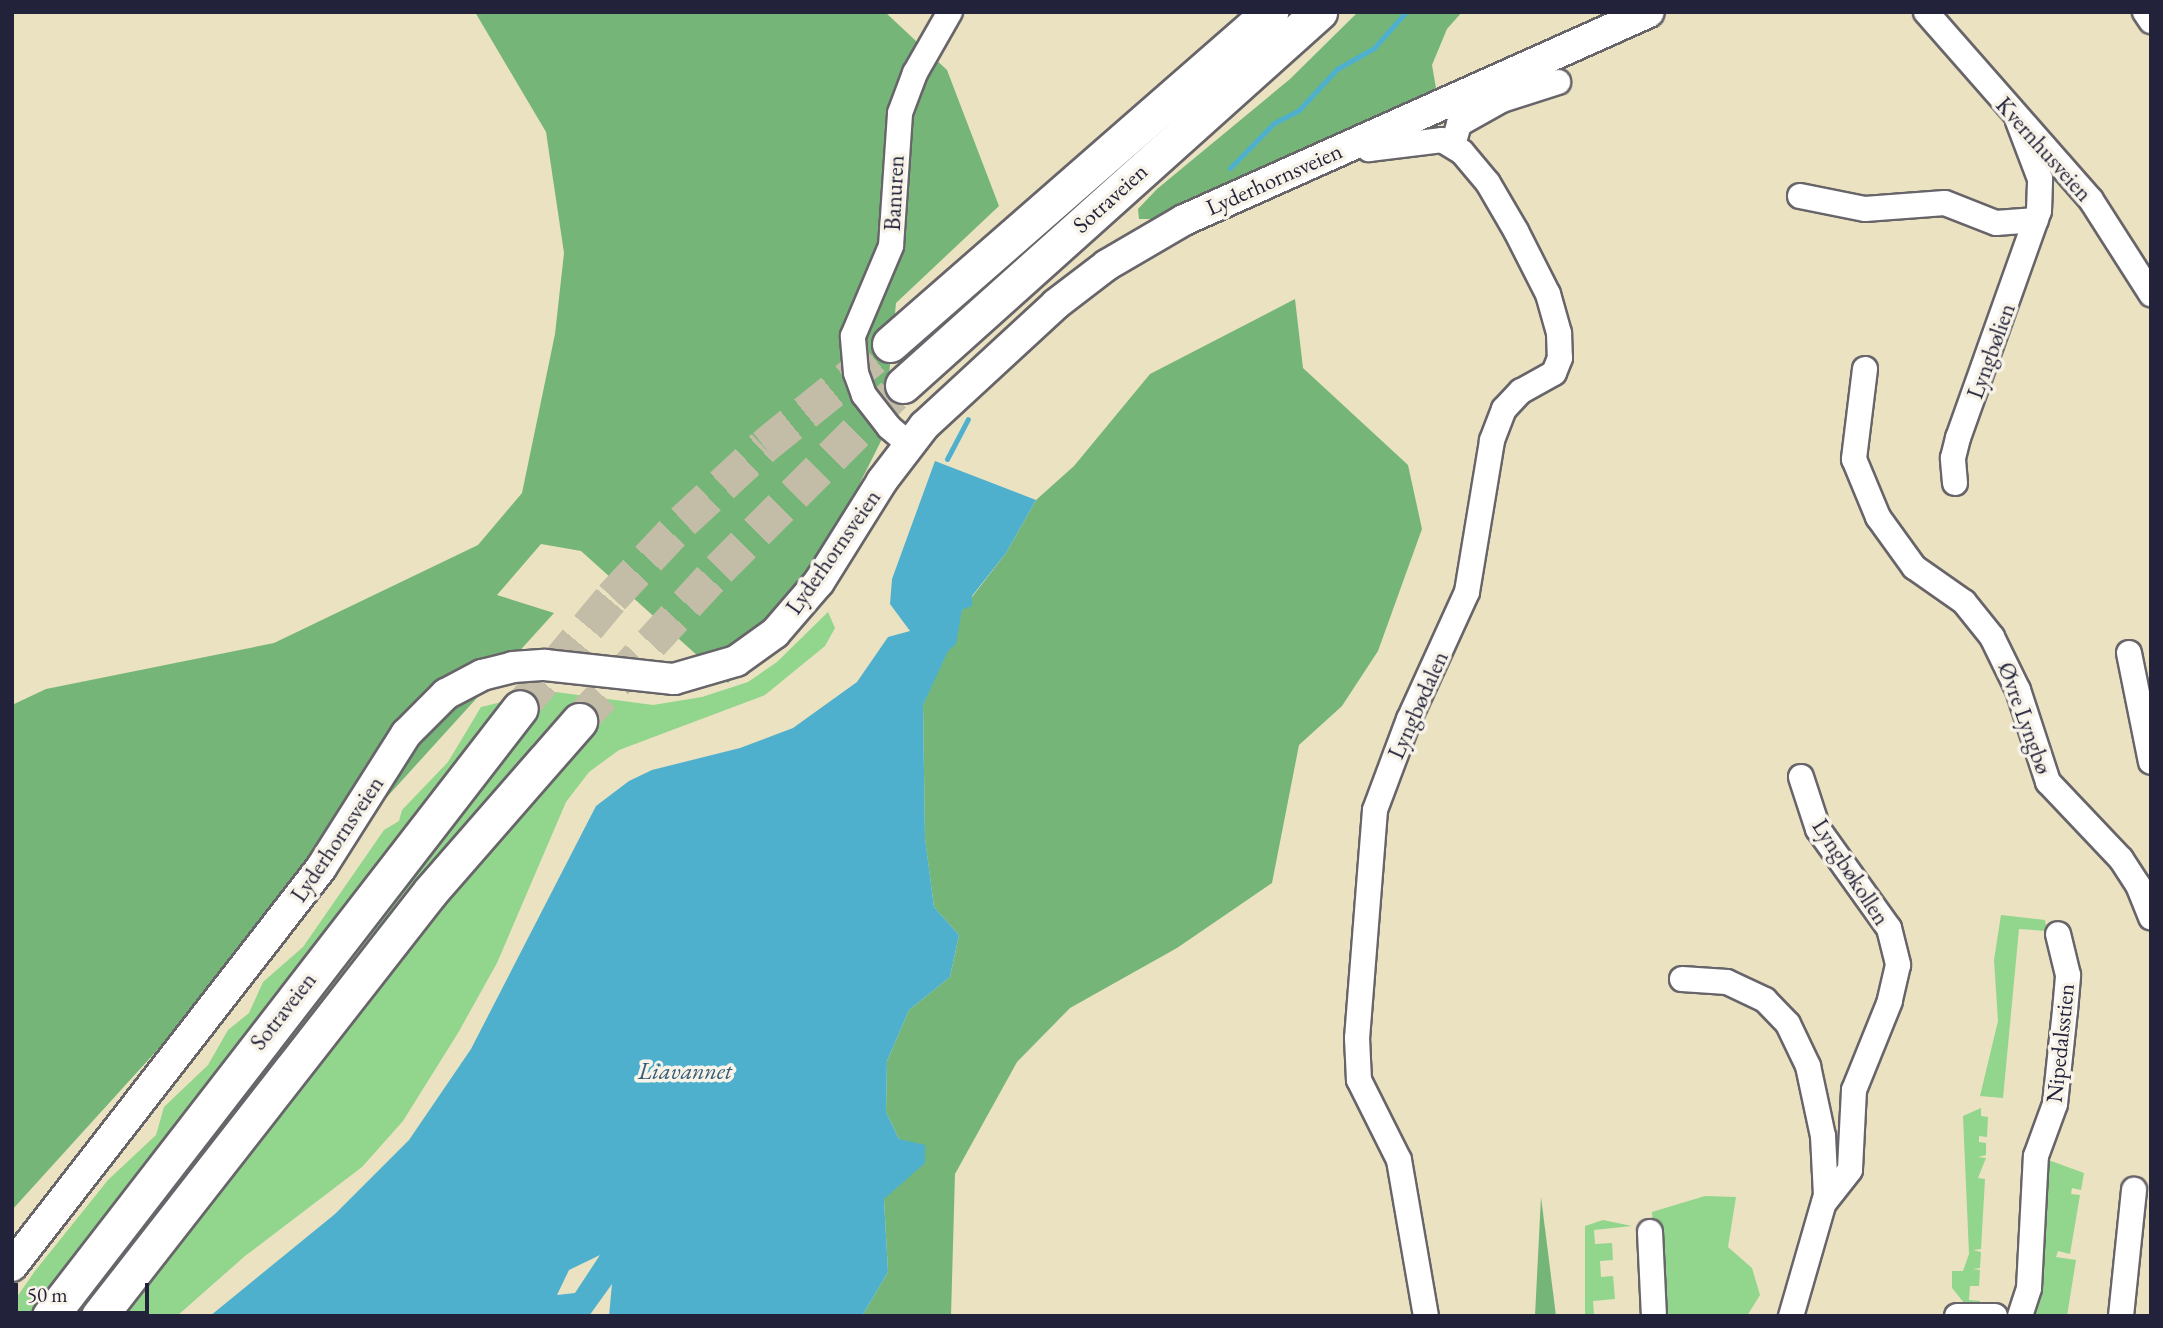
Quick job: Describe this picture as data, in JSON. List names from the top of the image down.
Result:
{
  "streets": {
    "highway": ["Sotraveien"],
    "main road": ["Lyderhornsveien"],
    "street": [
      "Kvernhusveien",
      "Banuren",
      "Lyngbølien",
      "Lyngbødalen",
      "Øvre Lyngbø",
      "Lyngbøkollen",
      "Nipedalsstien"
    ]
  },
  "crossings": [
    ["Kvernhusveien", "Lyngbølien"],
    ["Lyderhornsveien", "Banuren"]
  ],
  "water": ["Liavannet"],
  "scale_bar": "50 m"
}
